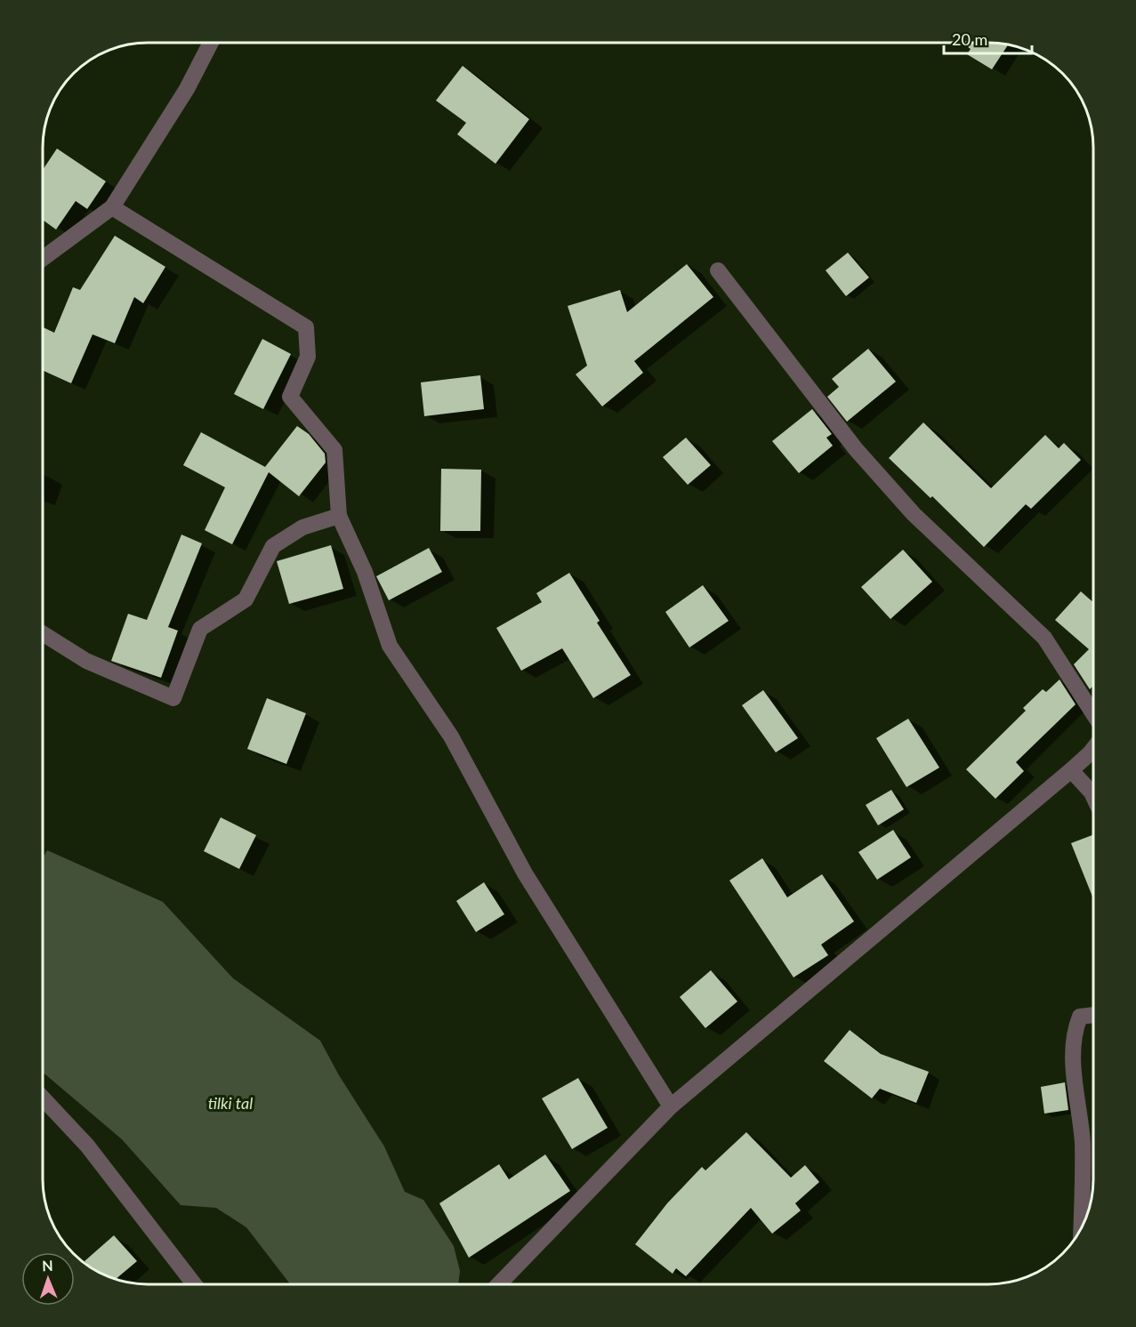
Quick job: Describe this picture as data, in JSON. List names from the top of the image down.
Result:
{
  "water": ["tilki tal"],
  "scale_bar": "20 m",
  "north": "top"
}
